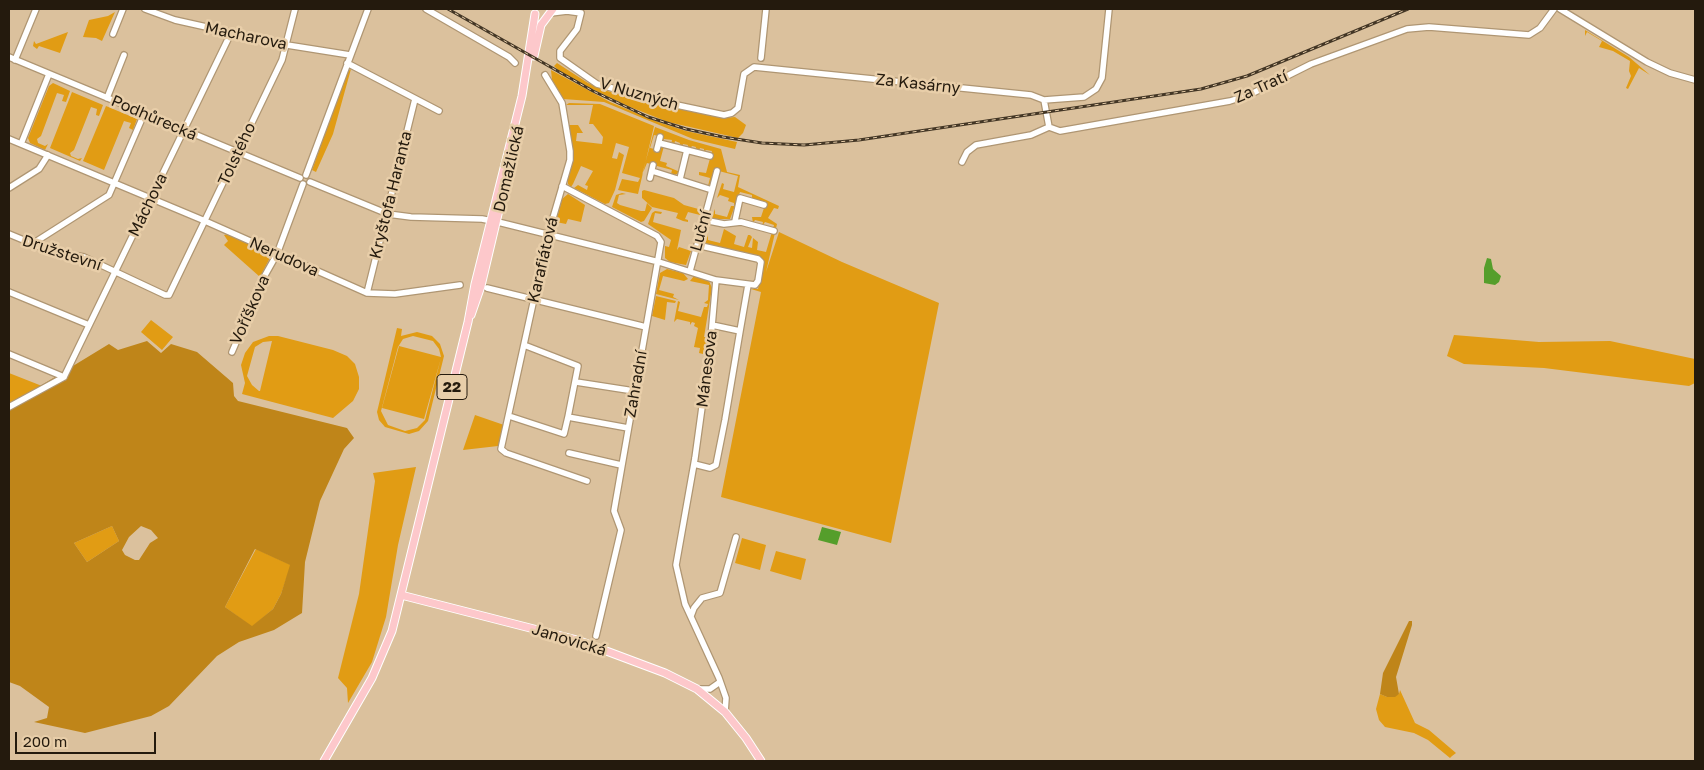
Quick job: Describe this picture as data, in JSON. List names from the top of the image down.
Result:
{
  "streets": {
    "main road": ["Domažlická", "22", "Janovická"],
    "street": [
      "Macharova",
      "Za Kasárny",
      "Za Tratí",
      "V Nuzných",
      "Podhůrecká",
      "Tolstého",
      "Kryštofa Haranta",
      "Máchova",
      "Luční",
      "Družstevní",
      "Nerudova",
      "Karafiátová",
      "Voříškova",
      "Mánesova",
      "Zahradní"
    ]
  },
  "crossings": [
    ["Macharova", "Tolstého"],
    ["Macharova", "Máchova"],
    ["Za Kasárny", "V Nuzných"],
    ["V Nuzných", "Domažlická"],
    ["V Nuzných", "22"],
    ["Podhůrecká", "Tolstého"],
    ["Podhůrecká", "Máchova"],
    ["Tolstého", "Družstevní"],
    ["Tolstého", "Nerudova"],
    ["Domažlická", "22"],
    ["Domažlická", "Janovická"],
    ["Kryštofa Haranta", "Nerudova"],
    ["Máchova", "Družstevní"],
    ["Máchova", "Nerudova"],
    ["Nerudova", "Voříškova"],
    ["Karafiátová", "Zahradní"],
    ["Mánesova", "Janovická"],
    ["22", "Janovická"]
  ],
  "scale_bar": "200 m"
}
